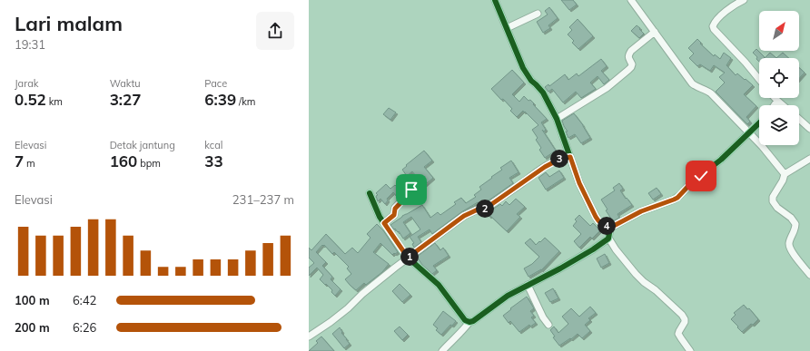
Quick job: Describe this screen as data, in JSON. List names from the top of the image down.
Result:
{
  "north": "top right",
  "page": {
    "heading": ["Lari malam", "19:31"],
    "stats": [
      ["Jarak", "0.52 km"],
      ["Waktu", "3:27"],
      ["Pace", "6:39 /km"],
      ["Elevasi", "7 m"],
      ["Detak jantung", "160 bpm"],
      ["kcal", "33"]
    ],
    "pins": [
      "3",
      "2",
      "4",
      "1"
    ],
    "chart": ["Elevasi", "231–237 m"],
    "list": [
      {
        "name": "100 m",
        "note": "6:42"
      },
      {
        "name": "200 m",
        "note": "6:26"
      }
    ]
  }
}
